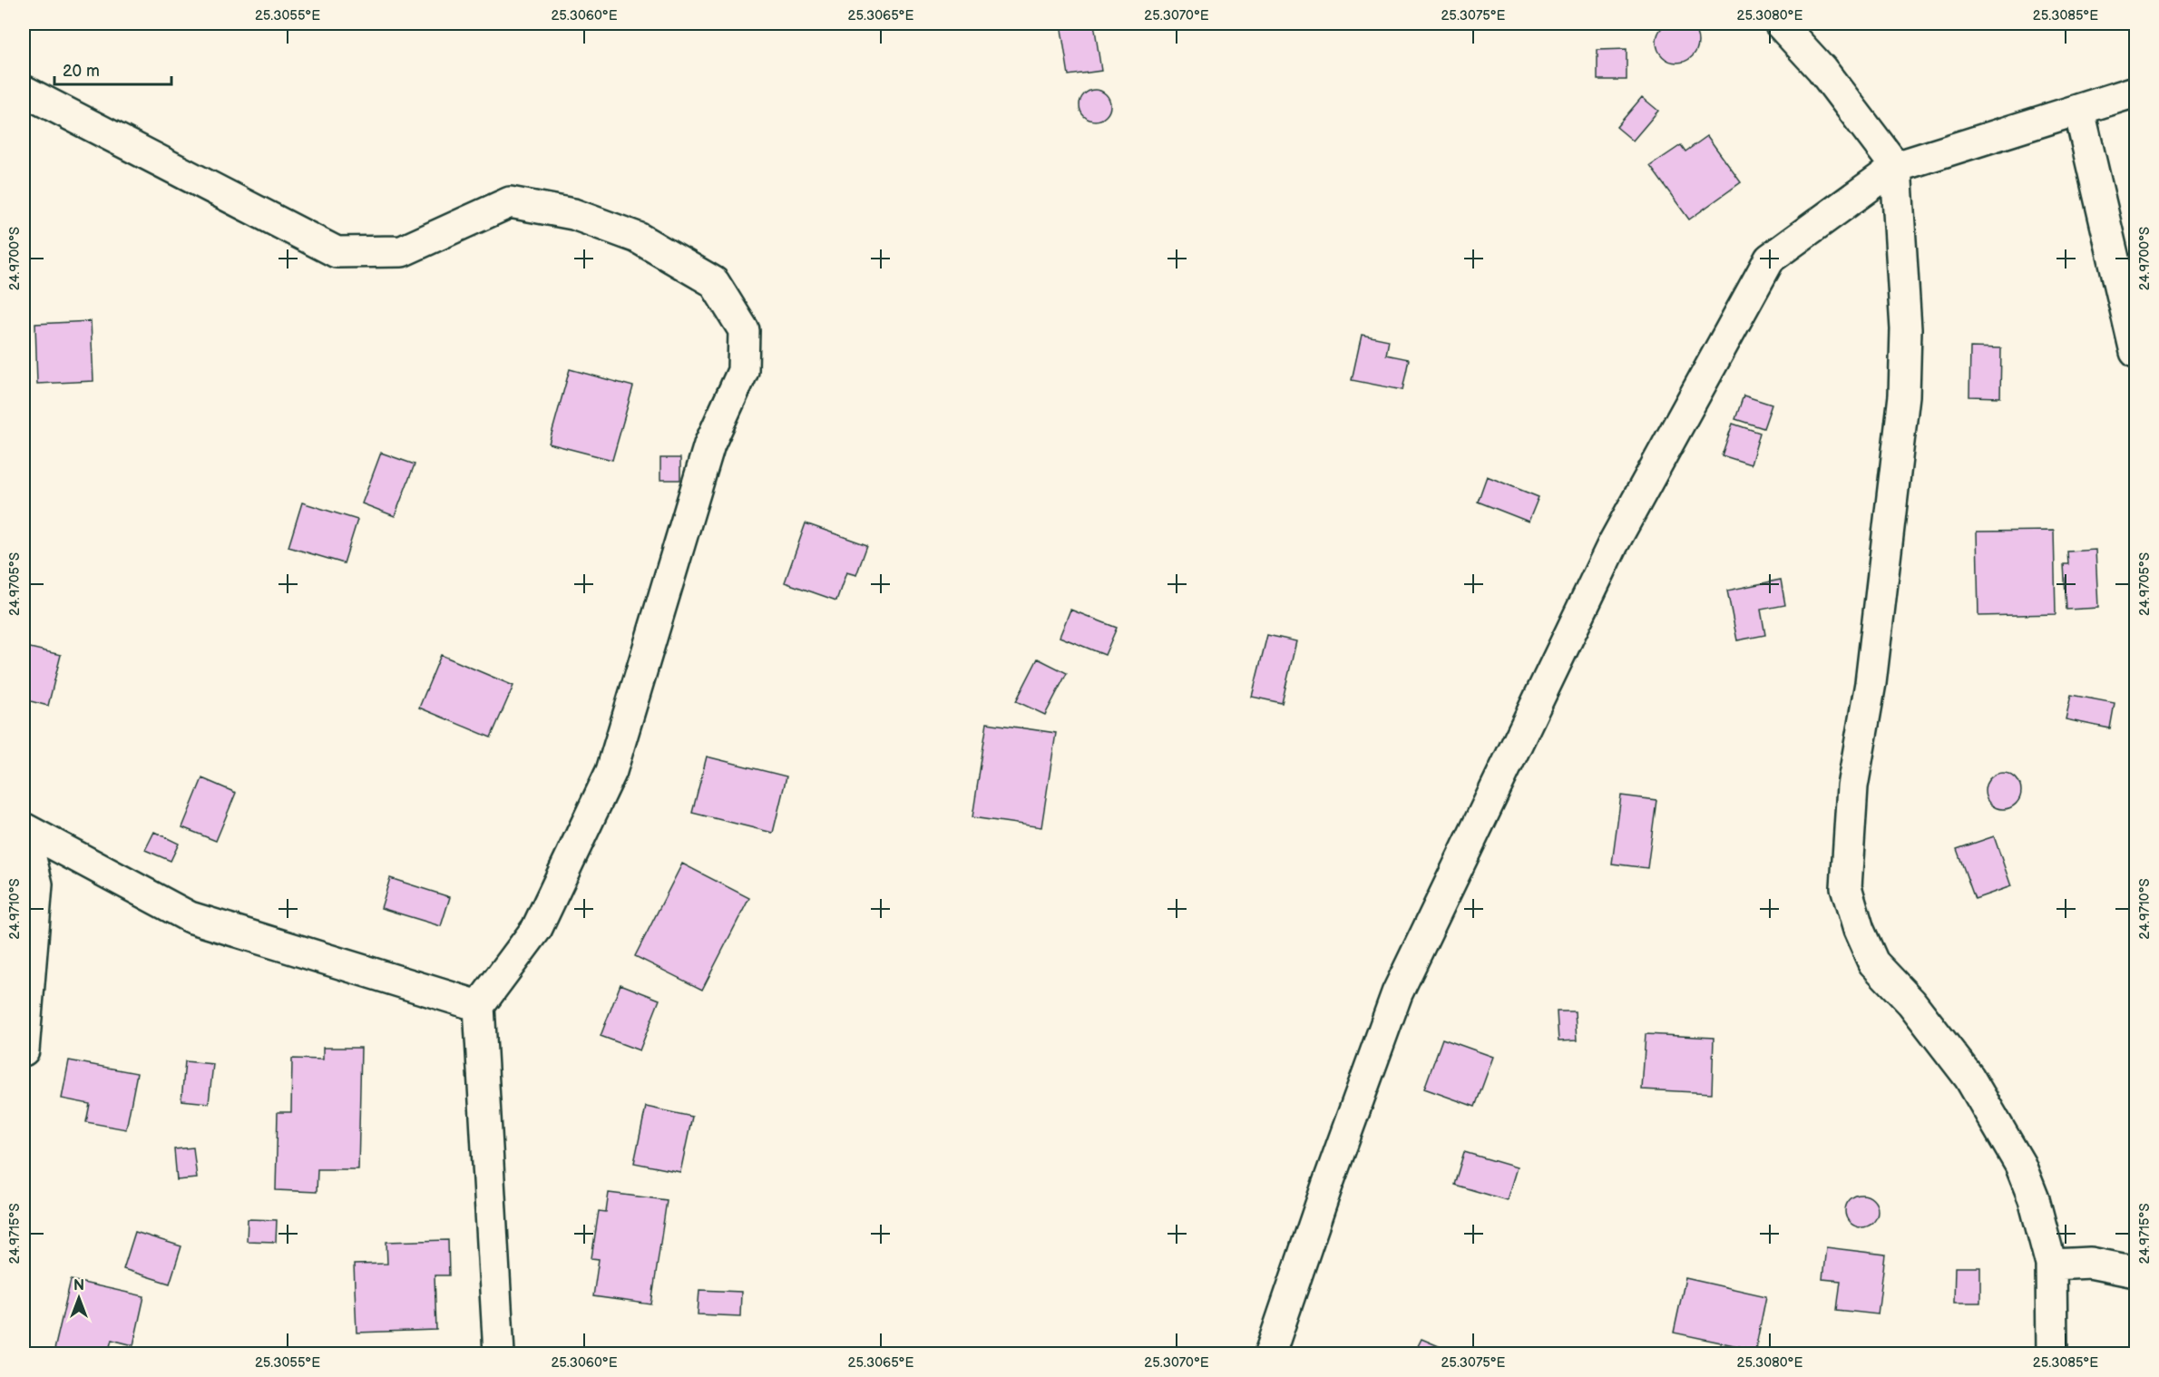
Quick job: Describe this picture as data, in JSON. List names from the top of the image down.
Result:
{
  "scale_bar": "20 m",
  "north": "top",
  "coordinates": [
    "25.3055°E",
    "25.3060°E",
    "25.3065°E",
    "25.3070°E",
    "25.3075°E",
    "25.3080°E",
    "25.3085°E",
    "24.9700°S",
    "24.9705°S",
    "24.9710°S",
    "24.9715°S"
  ]
}
